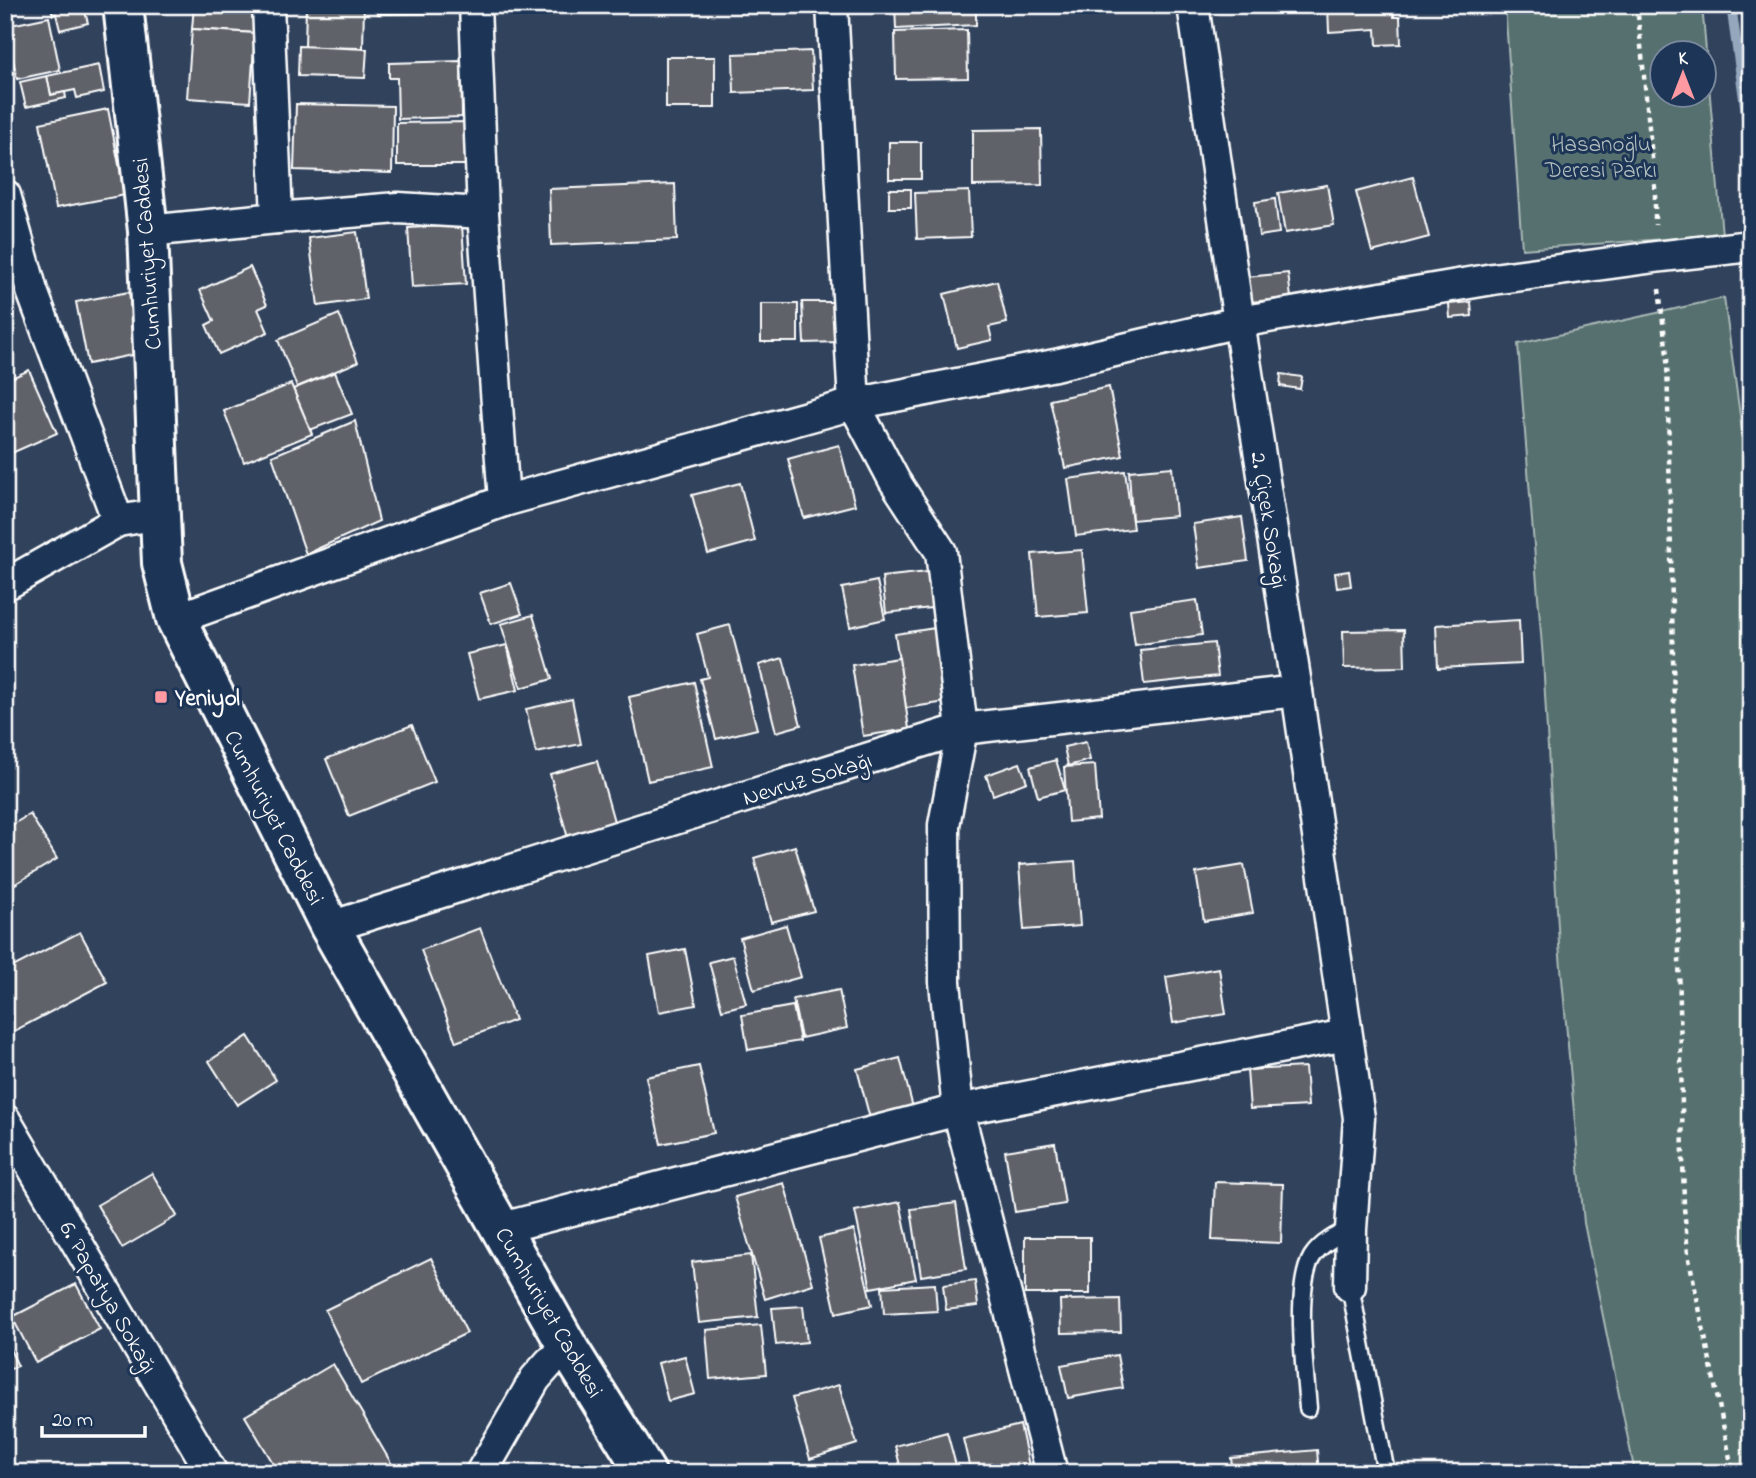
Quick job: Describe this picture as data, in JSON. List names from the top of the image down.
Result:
{
  "streets": {
    "main road": ["Cumhuriyet Caddesi"],
    "street": ["2. Çiçek Sokağı", "Nevruz Sokağı", "6. Papatya Sokağı"]
  },
  "crossings": [
    ["Cumhuriyet Caddesi", "Nevruz Sokağı"],
    ["2. Çiçek Sokağı", "Nevruz Sokağı"]
  ],
  "parks": ["Hasanoğlu Deresi Parkı"],
  "places": {
    "transit": ["Yeniyol"]
  },
  "scale_bar": "20 m",
  "north": "top"
}
